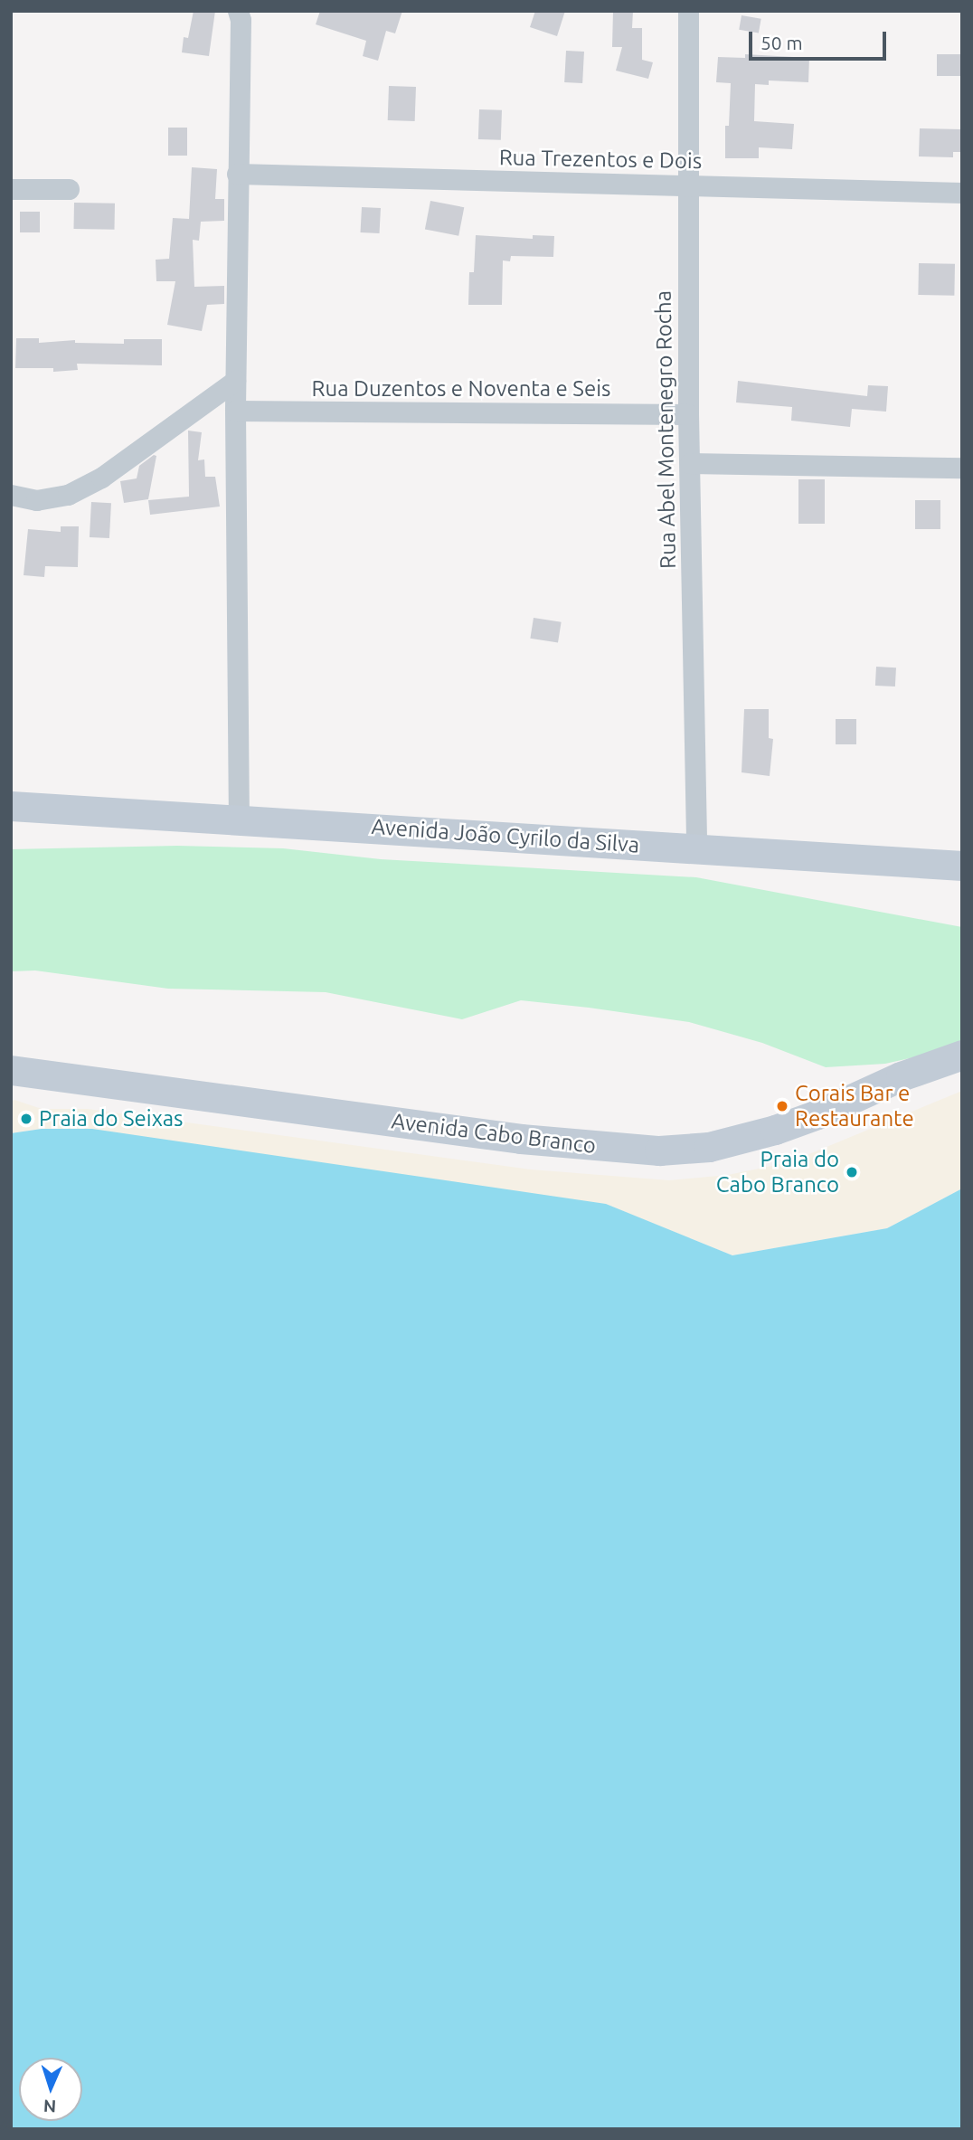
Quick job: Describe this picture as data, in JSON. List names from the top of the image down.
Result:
{
  "streets": {
    "street": [
      "Rua Trezentos e Dois",
      "Rua Duzentos e Noventa e Seis",
      "Rua Abel Montenegro Rocha",
      "Avenida João Cyrilo da Silva",
      "Avenida Cabo Branco"
    ]
  },
  "crossings": [
    ["Rua Trezentos e Dois", "Rua Abel Montenegro Rocha"],
    ["Rua Duzentos e Noventa e Seis", "Rua Abel Montenegro Rocha"],
    ["Rua Abel Montenegro Rocha", "Avenida João Cyrilo da Silva"]
  ],
  "places": ["Corais Bar e Restaurante", "Praia do Seixas", "Praia do Cabo Branco"],
  "scale_bar": "50 m",
  "north": "bottom"
}
